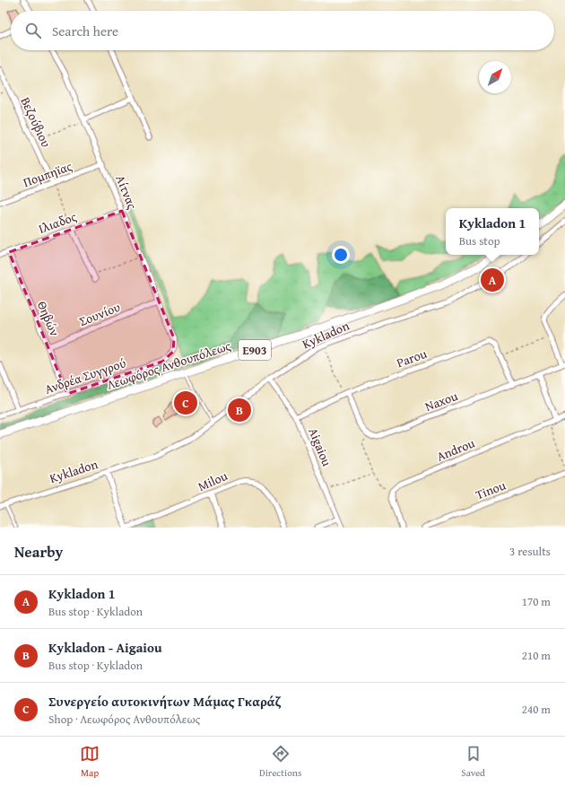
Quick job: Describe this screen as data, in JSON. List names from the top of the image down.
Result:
{
  "streets": {
    "main road": ["E903", "Λεωφόρος Ανθουπόλεως"],
    "street": [
      "Βεζούβιου",
      "Πομπηϊας",
      "Αίτνας",
      "Ιλιαδος",
      "Σουνίου",
      "Θηβών",
      "Kykladon",
      "Parou",
      "Ανδρέα Συγγρού",
      "Naxou",
      "Aigaiou",
      "Androu",
      "Milou",
      "Tinou"
    ]
  },
  "crossings": [
    ["Βεζούβιου", "Πομπηϊας"],
    ["Πομπηϊας", "Αίτνας"],
    ["Αίτνας", "Ιλιαδος"],
    ["Αίτνας", "Σουνίου"],
    ["Αίτνας", "Ανδρέα Συγγρού"],
    ["Ιλιαδος", "Θηβών"],
    ["Σουνίου", "Θηβών"],
    ["Θηβών", "Ανδρέα Συγγρού"],
    ["Kykladon", "Aigaiou"],
    ["Parou", "Naxou"],
    ["Parou", "Aigaiou"]
  ],
  "north": "top right",
  "page": {
    "search": "Search here",
    "popup": ["Kykladon 1", "Bus stop"],
    "pins": ["A", "C", "B"],
    "heading": ["Nearby", "3 results"],
    "list": [
      {
        "mark": "A",
        "name": "Kykladon 1",
        "note": "Bus stop · Kykladon",
        "value": "170 m"
      },
      {
        "mark": "B",
        "name": "Kykladon - Aigaiou",
        "note": "Bus stop · Kykladon",
        "value": "210 m"
      },
      {
        "mark": "C",
        "name": "Συνεργείο αυτοκινήτων Μάμας Γκαράζ",
        "note": "Shop · Λεωφόρος Ανθουπόλεως",
        "value": "240 m"
      }
    ],
    "nav": ["Map", "Directions", "Saved"]
  }
}
